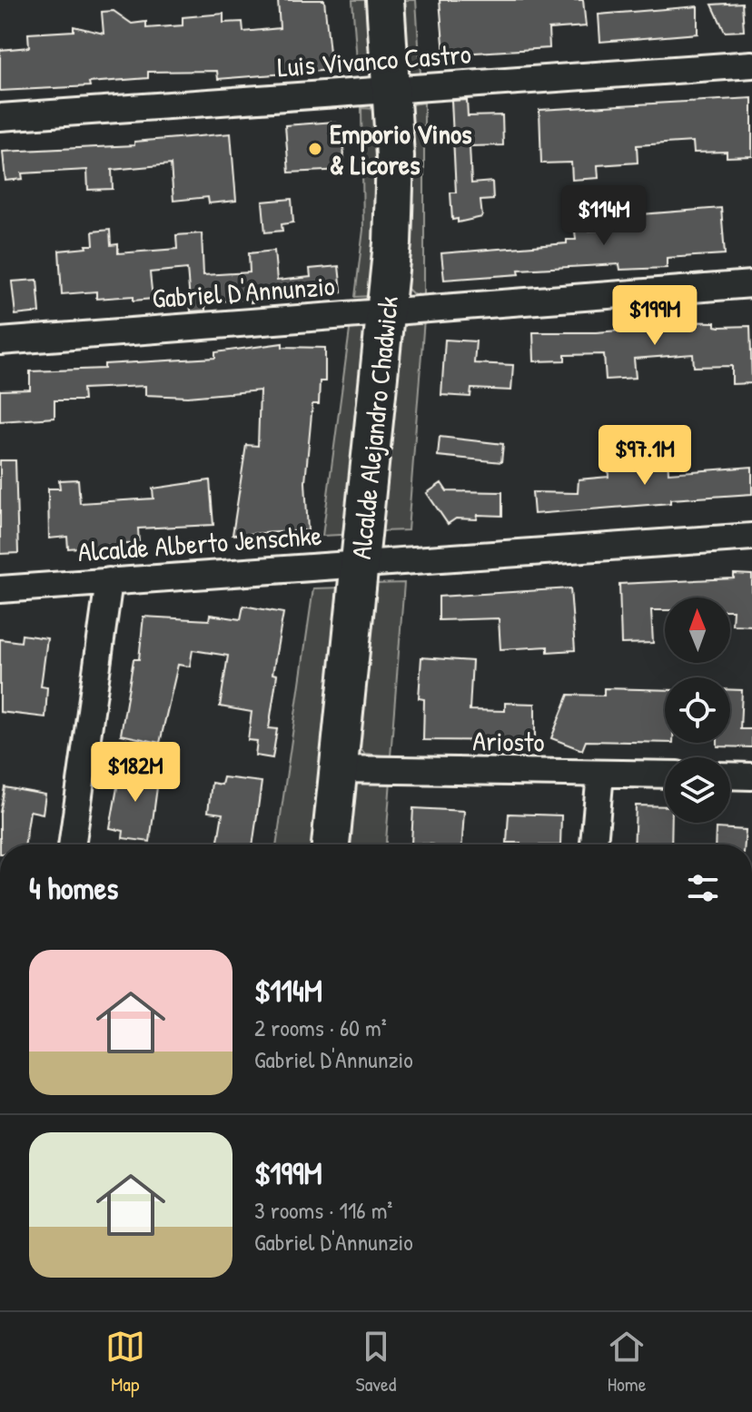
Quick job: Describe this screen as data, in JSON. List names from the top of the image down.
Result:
{
  "streets": {
    "street": [
      "Luis Vivanco Castro",
      "Gabriel D'Annunzio",
      "Alcalde Alejandro Chadwick",
      "Alcalde Alberto Jenschke",
      "Ariosto"
    ]
  },
  "crossings": [
    ["Luis Vivanco Castro", "Alcalde Alejandro Chadwick"],
    ["Gabriel D'Annunzio", "Alcalde Alejandro Chadwick"],
    ["Alcalde Alejandro Chadwick", "Alcalde Alberto Jenschke"],
    ["Alcalde Alejandro Chadwick", "Ariosto"]
  ],
  "places": ["Emporio Vinos & Licores"],
  "north": "top",
  "page": {
    "price": [
      "$114M",
      "$199M",
      "$97.1M",
      "$182M"
    ],
    "heading": "4 homes",
    "list": [
      {
        "name": "$114M",
        "note": "2 rooms · 60 m² · Gabriel D'Annunzio"
      },
      {
        "name": "$199M",
        "note": "3 rooms · 116 m² · Gabriel D'Annunzio"
      }
    ],
    "tabs": ["Map", "Saved", "Home"]
  }
}
